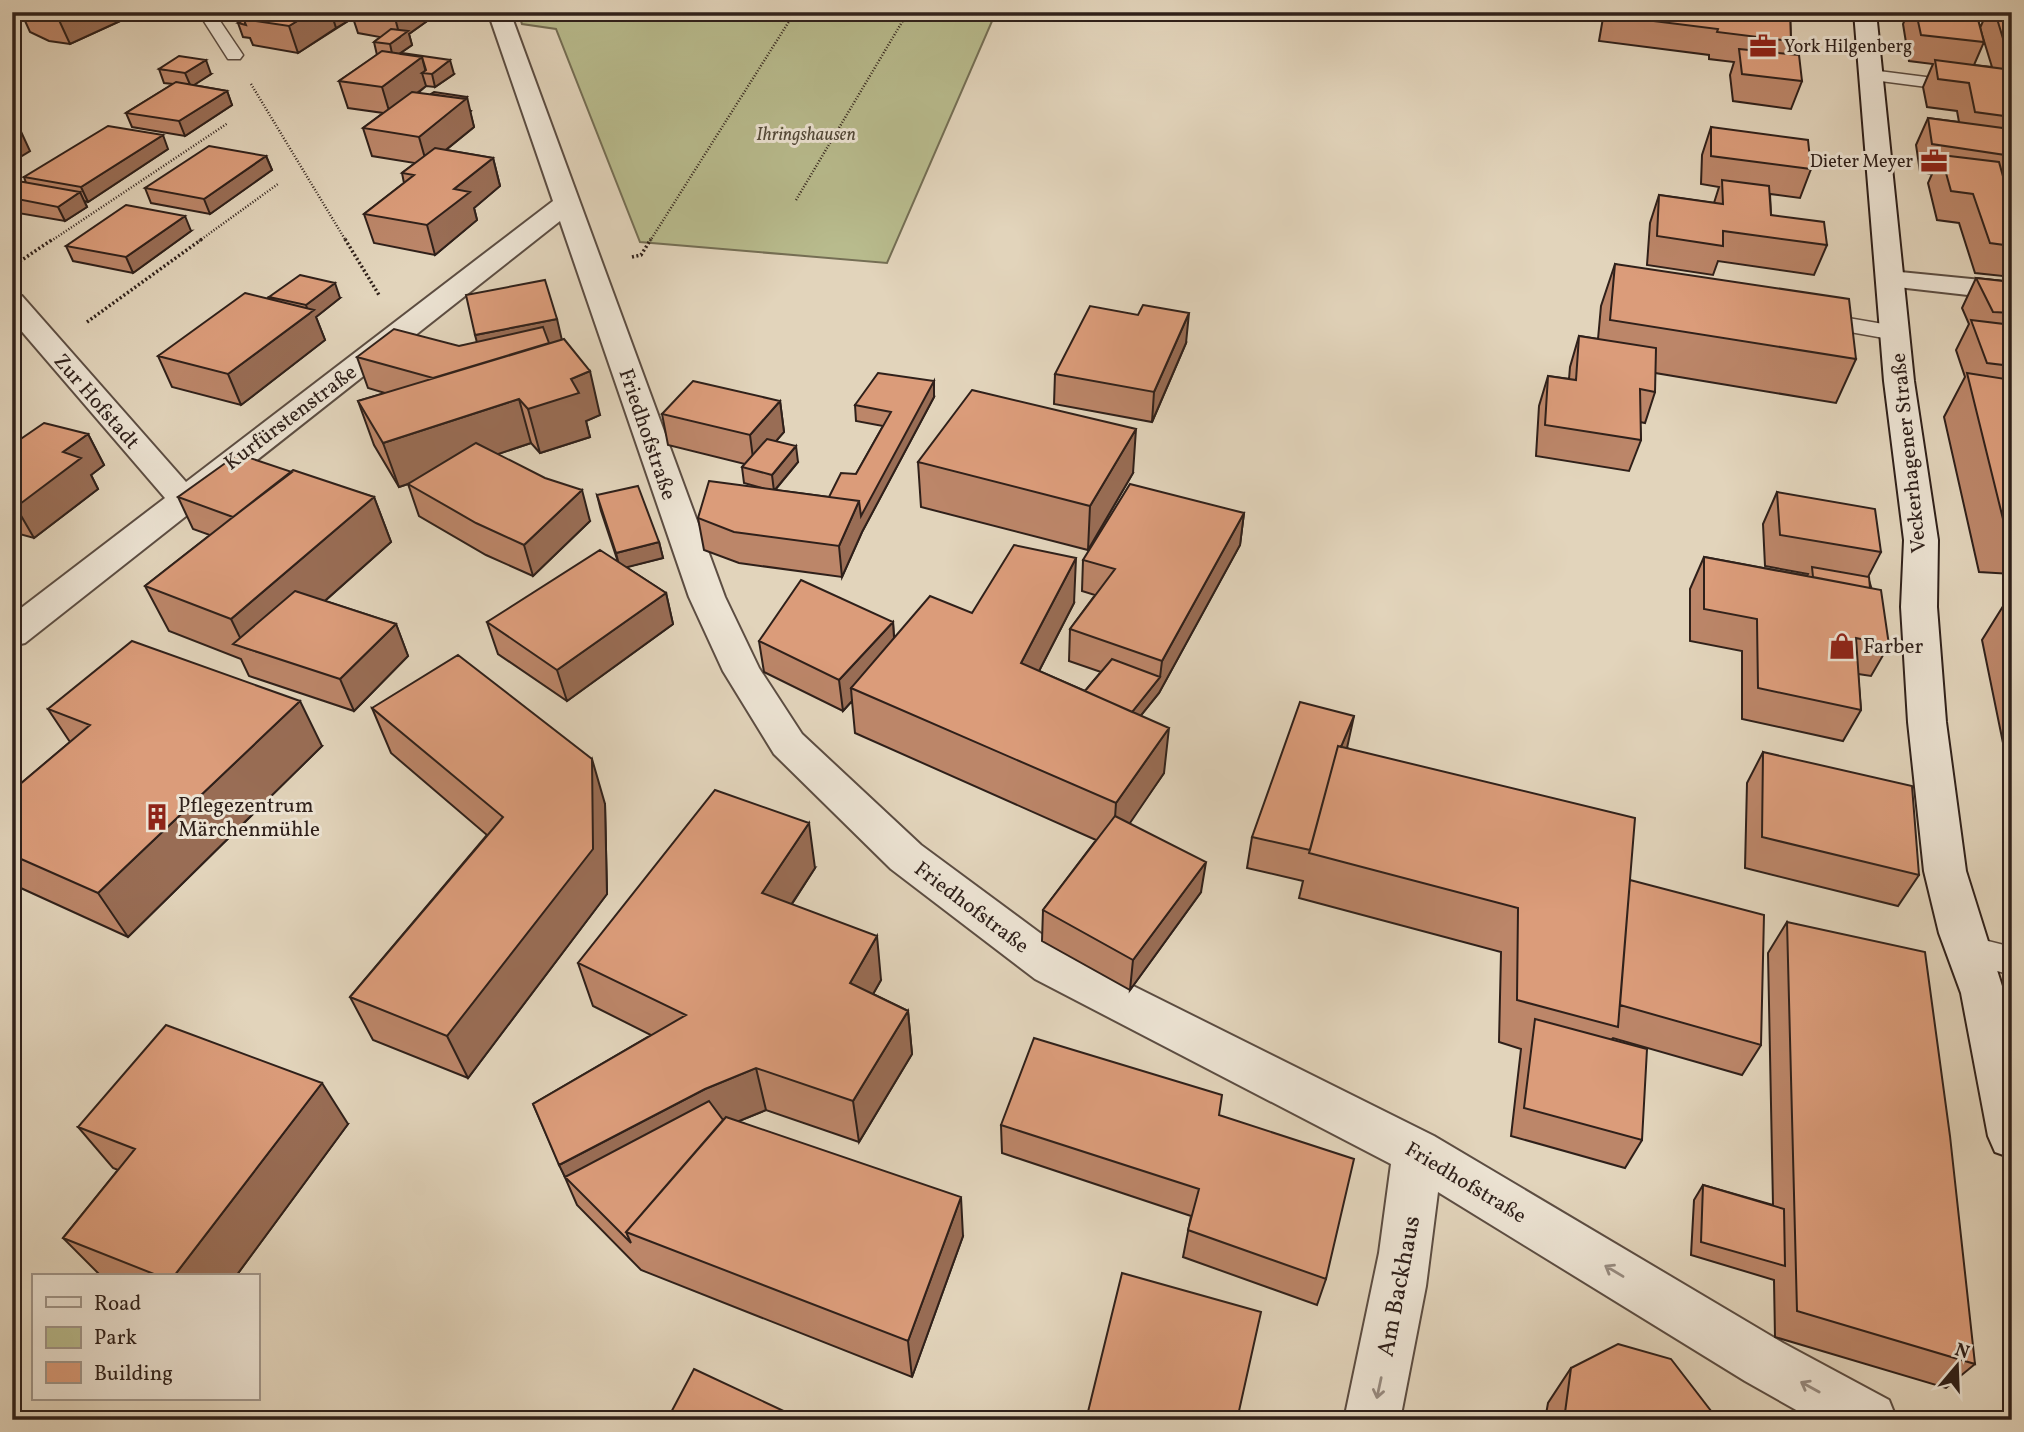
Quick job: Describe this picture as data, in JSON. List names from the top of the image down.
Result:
{
  "streets": {
    "street": [
      "Zur Hofstadt",
      "Kurfürstenstraße",
      "Friedhofstraße",
      "Veckerhagener Straße",
      "Am Backhaus"
    ]
  },
  "crossings": [
    ["Zur Hofstadt", "Kurfürstenstraße"],
    ["Kurfürstenstraße", "Friedhofstraße"],
    ["Friedhofstraße", "Am Backhaus"]
  ],
  "one_way": ["Am Backhaus"],
  "parks": ["Ihringshausen"],
  "places": {
    "office": ["York Hilgenberg", "Dieter Meyer"],
    "shop": ["Farber"],
    "building": ["Pflegezentrum Märchenmühle"]
  },
  "legend": ["Road", "Park", "Building"],
  "north": "top"
}
